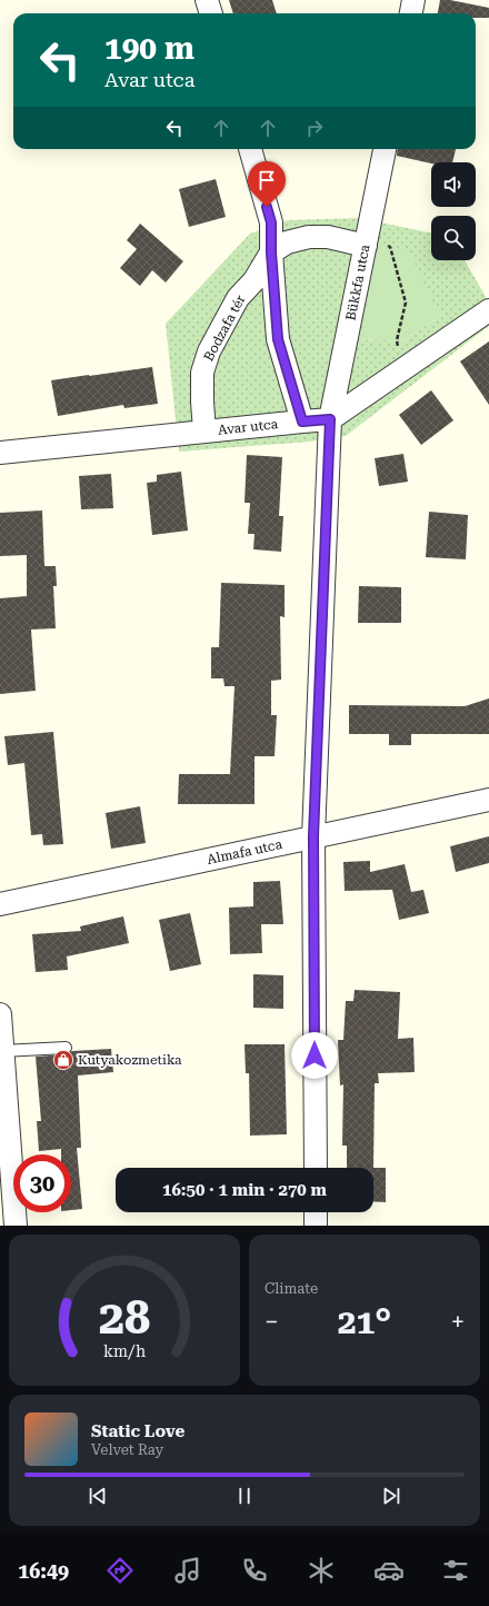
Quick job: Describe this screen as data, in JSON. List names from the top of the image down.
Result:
{
  "streets": {
    "street": [
      "Bükkfa utca",
      "Bodzafa tér",
      "Avar utca",
      "Almafa utca"
    ]
  },
  "crossings": [
    ["Bükkfa utca", "Bodzafa tér"],
    ["Bükkfa utca", "Avar utca"],
    ["Bükkfa utca", "Almafa utca"],
    ["Bodzafa tér", "Avar utca"]
  ],
  "places": {
    "shop": ["Kutyakozmetika"]
  },
  "page": {
    "turn": ["190 m", "Avar utca"],
    "limit": "30",
    "trip": "16:50 · 1 min · 270 m",
    "tile": "Climate",
    "heat": ["−", "21°", "+"],
    "song": ["Static Love", "Velvet Ray"],
    "tabs": "16:49",
    "gauge": ["28", "km/h"]
  }
}
